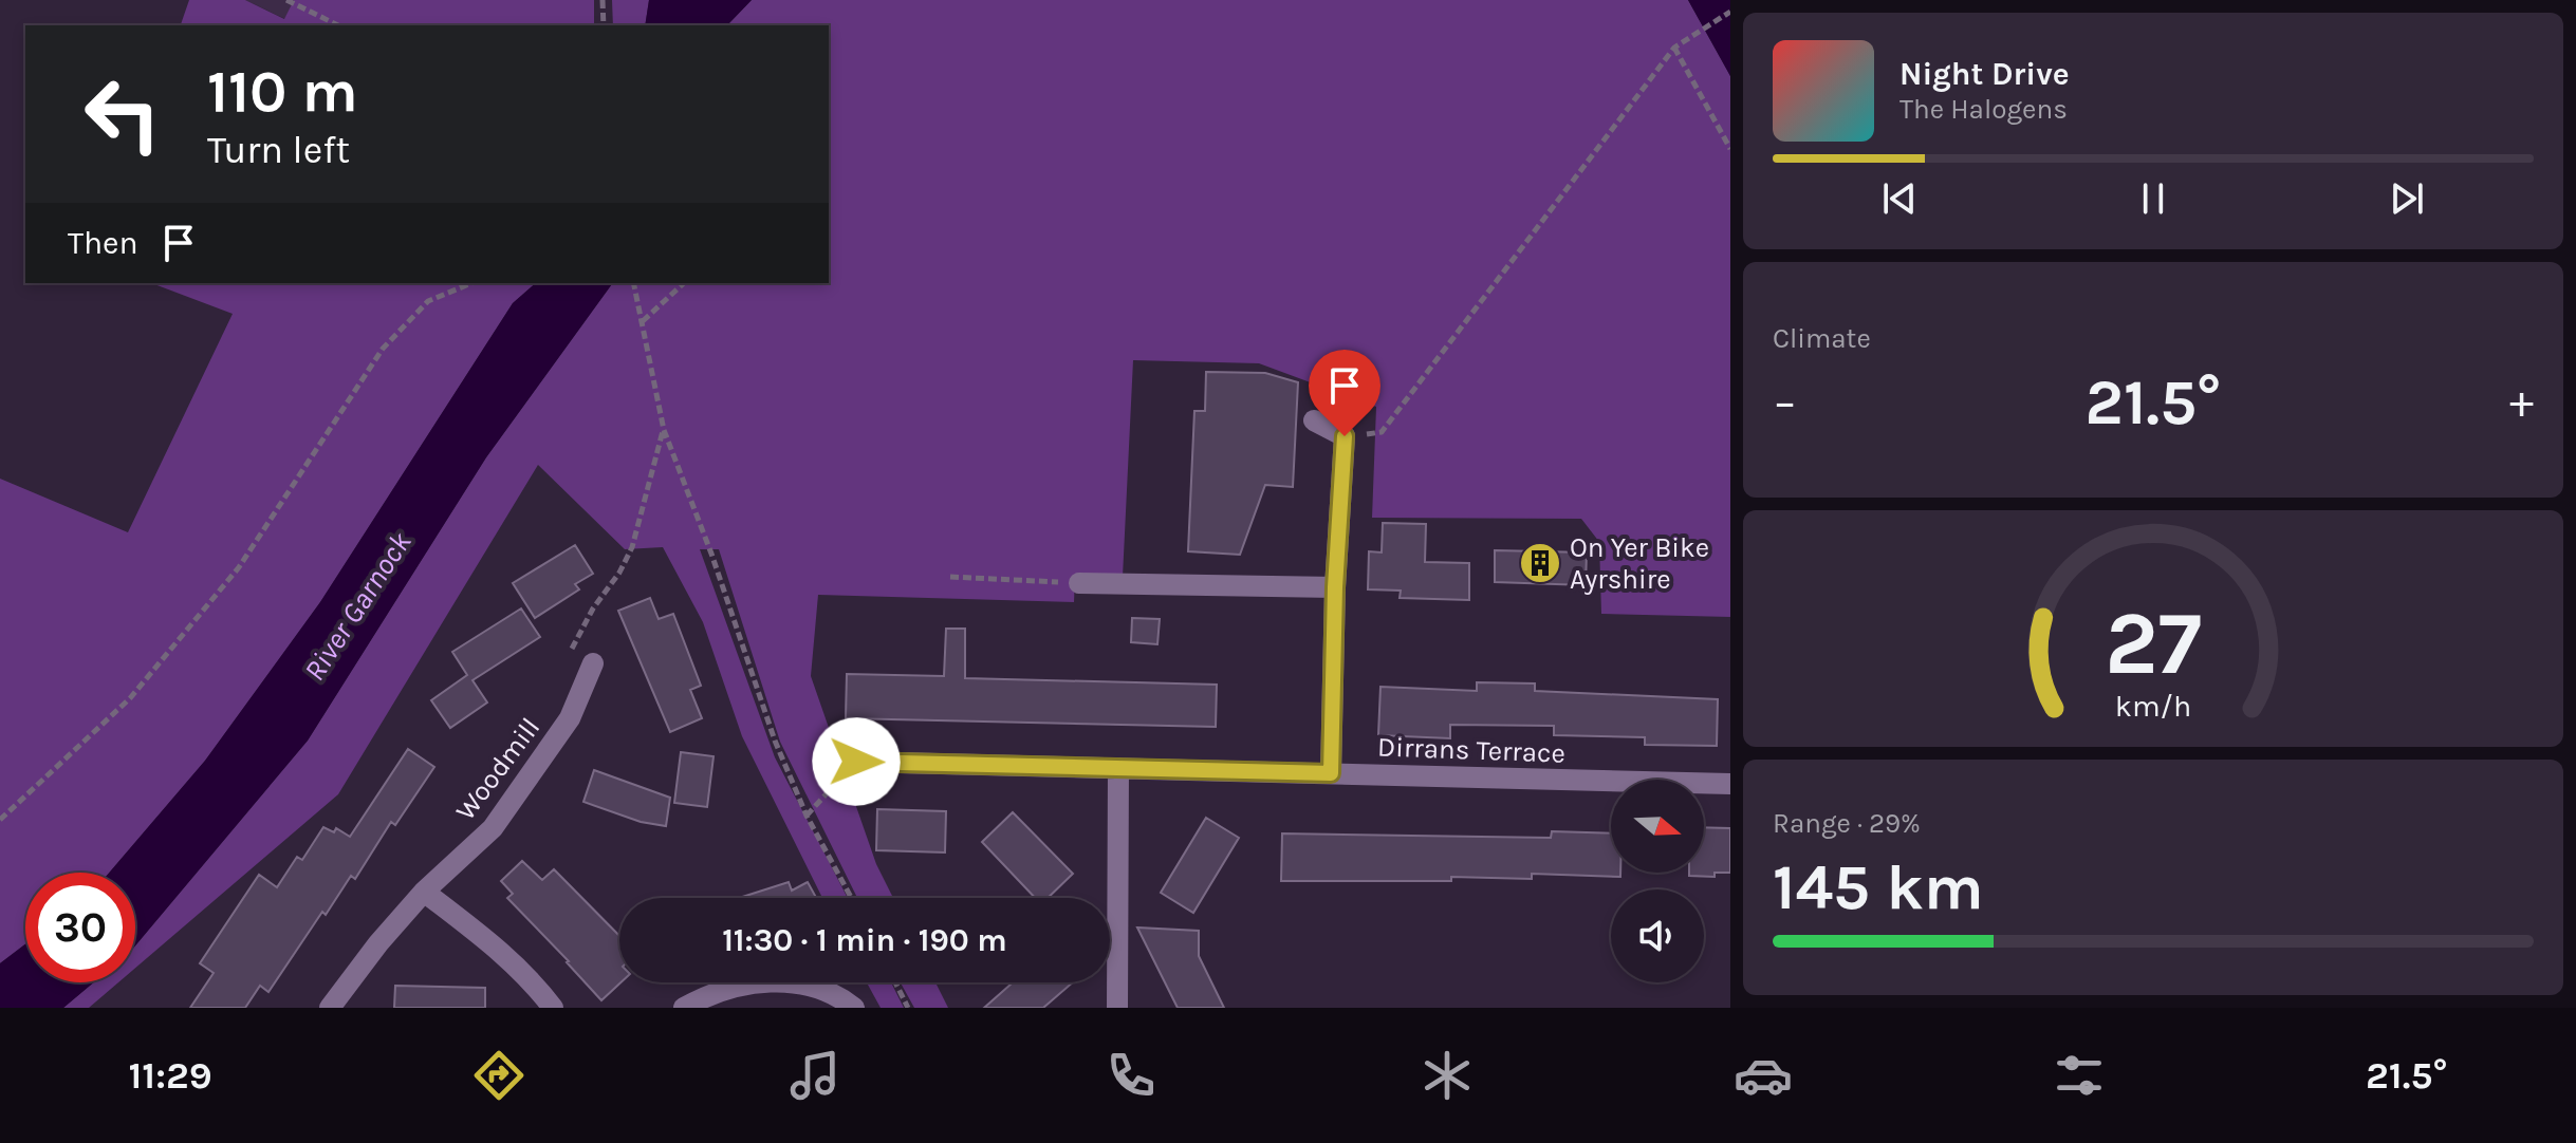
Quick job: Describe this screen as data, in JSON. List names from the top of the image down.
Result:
{
  "streets": {
    "street": ["Dirrans Terrace", "Woodmill"]
  },
  "water": ["River Garnock"],
  "places": {
    "building": ["On Yer Bike Ayrshire"]
  },
  "north": "right",
  "page": {
    "turn": ["110 m", "Turn left"],
    "song": ["Night Drive", "The Halogens"],
    "then": "Then",
    "tile": [
      "Climate",
      ["Range · 29%", "145 km"]
    ],
    "heat": ["−", "21.5°", "+"],
    "limit": "30",
    "trip": "11:30 · 1 min · 190 m",
    "tabs": ["11:29", "21.5°"],
    "gauge": ["27", "km/h"]
  }
}
